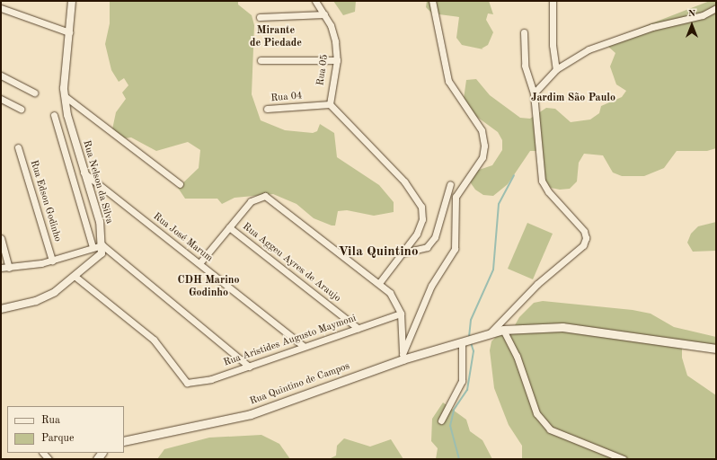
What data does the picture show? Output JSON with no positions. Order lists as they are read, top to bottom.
{
  "streets": {
    "main road": ["Rua Quintino de Campos"],
    "street": [
      "Rua 05",
      "Rua 04",
      "Rua Nelson da Silva",
      "Rua Edson Godinho",
      "Rua José Marum",
      "Rua Aggeu Ayres de Araujo",
      "Rua Aristides Augusto Maymoni"
    ]
  },
  "crossings": [
    ["Rua 05", "Rua 04"],
    ["Rua Nelson da Silva", "Rua José Marum"],
    ["Rua José Marum", "Rua Aristides Augusto Maymoni"],
    ["Rua Aggeu Ayres de Araujo", "Rua Aristides Augusto Maymoni"]
  ],
  "districts": [
    "Mirante de Piedade",
    "Jardim São Paulo",
    "Vila Quintino",
    "CDH Marino Godinho"
  ],
  "legend": ["Rua", "Parque"],
  "north": "top"
}
